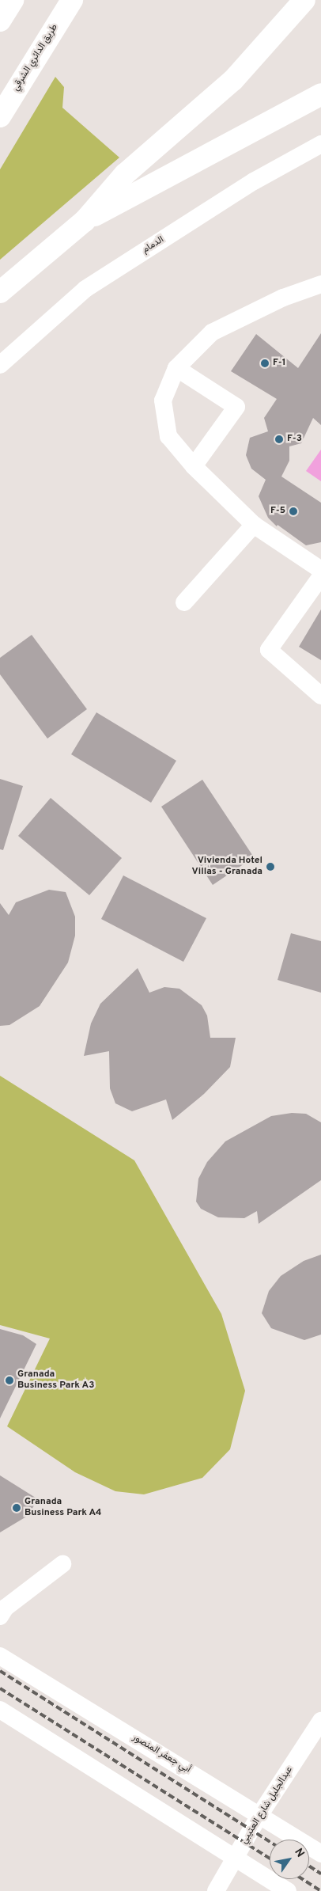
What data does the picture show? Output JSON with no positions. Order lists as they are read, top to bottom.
{
  "streets": {
    "highway": ["طريق الدائري الشرقي"],
    "street": ["الدمام", "أبي جعفر المنصور", "عبدالجليل شارع العتيبي"]
  },
  "crossings": [
    ["أبي جعفر المنصور", "عبدالجليل شارع العتيبي"]
  ],
  "places": [
    "F-1",
    "F-3",
    "F-5",
    "Vivienda Hotel Villas - Granada",
    "Granada Business Park A3",
    "Granada Business Park A4"
  ],
  "north": "top right"
}
